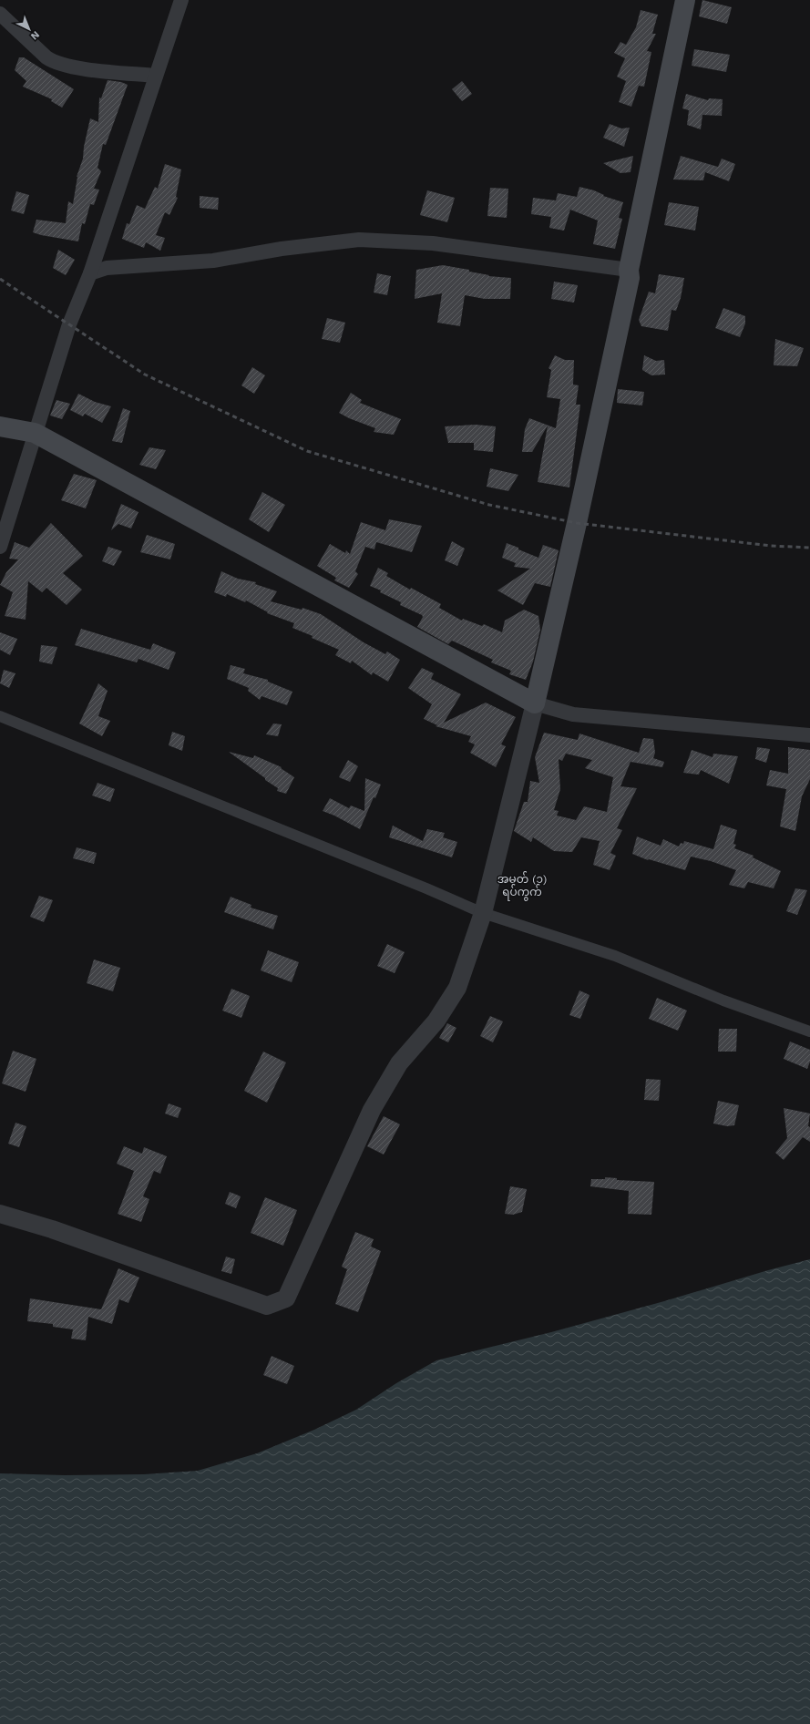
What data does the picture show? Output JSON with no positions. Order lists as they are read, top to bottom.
{
  "districts": ["အမှတ် (၁) ရပ်ကွက်"],
  "north": "bottom right"
}
